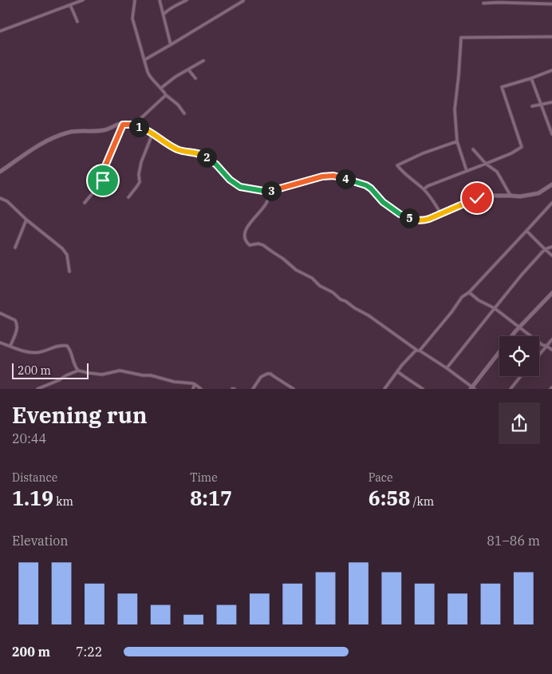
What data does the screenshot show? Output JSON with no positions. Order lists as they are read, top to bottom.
{
  "scale_bar": "200 m",
  "page": {
    "pins": [
      "1",
      "2",
      "4",
      "3",
      "5"
    ],
    "scale": "200 m",
    "heading": ["Evening run", "20:44"],
    "stats": [
      ["Distance", "1.19 km"],
      ["Time", "8:17"],
      ["Pace", "6:58 /km"]
    ],
    "chart": ["Elevation", "81–86 m"],
    "list": [
      {
        "name": "200 m",
        "note": "7:22"
      }
    ]
  }
}
